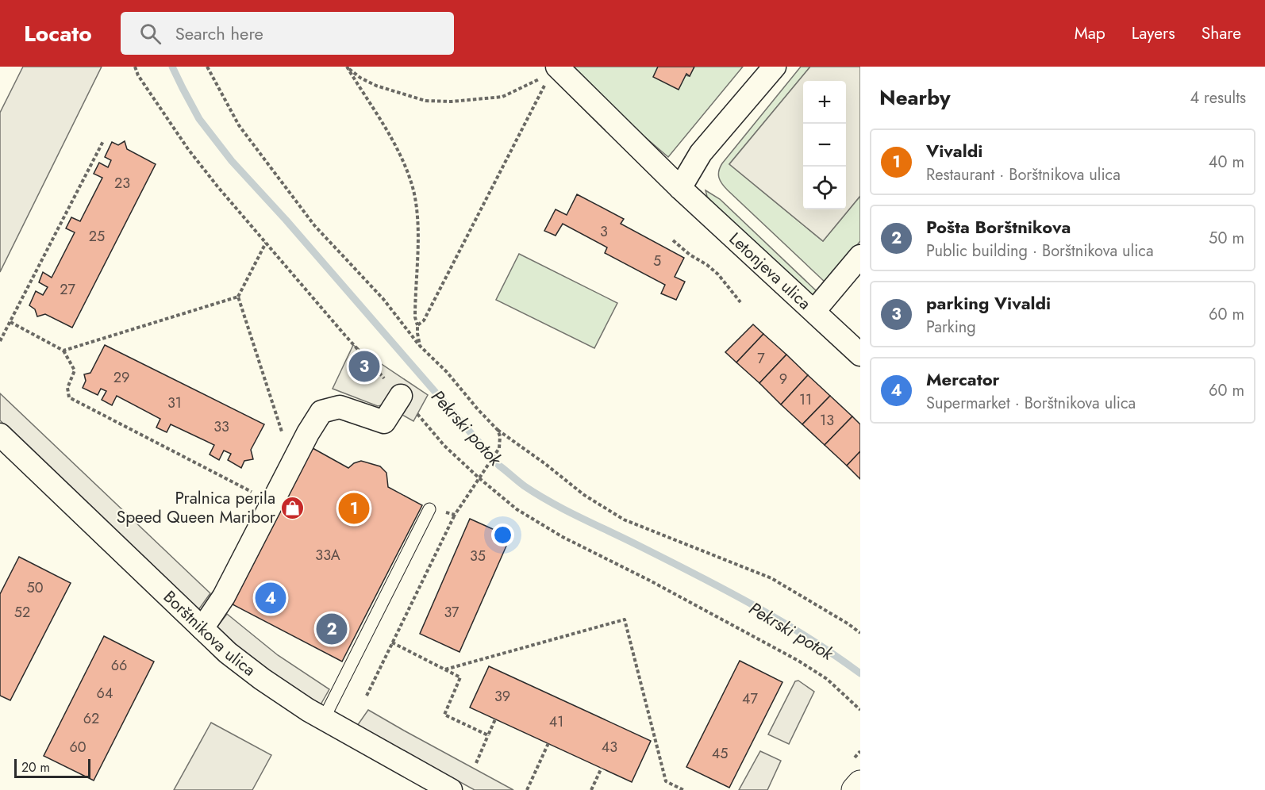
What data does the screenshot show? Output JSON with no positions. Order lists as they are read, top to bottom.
{
  "streets": {
    "street": ["Letonjeva ulica", "Borštnikova ulica"]
  },
  "water": ["Pekrski potok"],
  "places": {
    "shop": ["Pralnica perila Speed Queen Maribor"]
  },
  "house_numbers": [
    "23",
    "3",
    "25",
    "5",
    "27",
    "7",
    "29",
    "9",
    "11",
    "31",
    "13",
    "33",
    "33A",
    "35",
    "50",
    "52",
    "37",
    "66",
    "64",
    "39",
    "47",
    "62",
    "41",
    "60",
    "43",
    "45"
  ],
  "scale_bar": "20 m",
  "page": {
    "header": "Locato",
    "search": "Search here",
    "nav": ["Map", "Layers", "Share"],
    "heading": ["Nearby", "4 results"],
    "map_buttons": ["+", "−"],
    "list": [
      {
        "mark": "1",
        "name": "Vivaldi",
        "note": "Restaurant · Borštnikova ulica",
        "value": "40 m"
      },
      {
        "mark": "2",
        "name": "Pošta Borštnikova",
        "note": "Public building · Borštnikova ulica",
        "value": "50 m"
      },
      {
        "mark": "3",
        "name": "parking Vivaldi",
        "note": "Parking",
        "value": "60 m"
      },
      {
        "mark": "4",
        "name": "Mercator",
        "note": "Supermarket · Borštnikova ulica",
        "value": "60 m"
      }
    ],
    "pins": [
      "3",
      "1",
      "4",
      "2"
    ],
    "scale": "20 m"
  }
}
